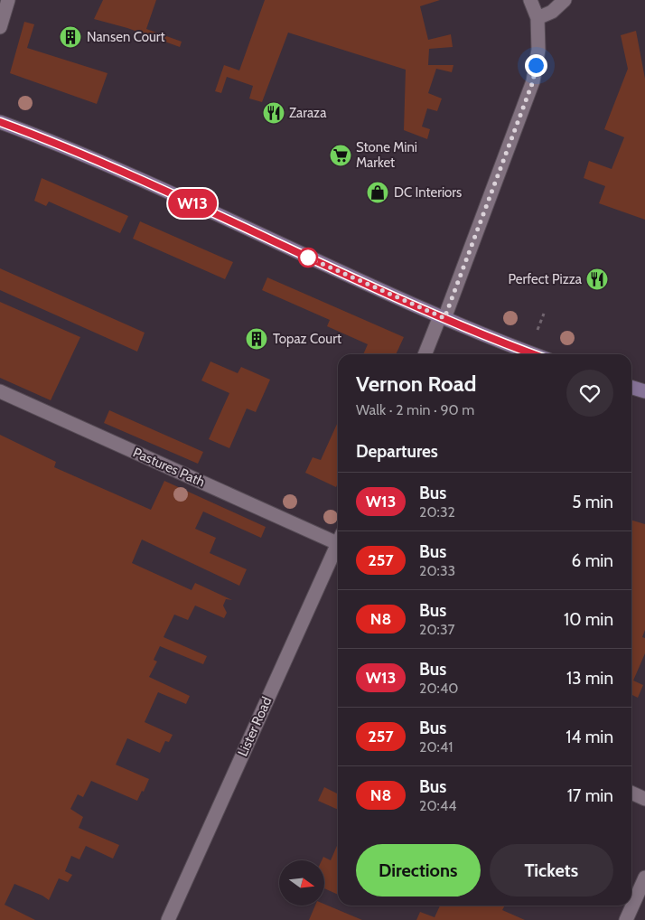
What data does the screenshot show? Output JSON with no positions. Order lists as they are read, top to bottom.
{
  "streets": {
    "street": ["Pastures Path", "Lister Road"]
  },
  "places": {
    "building": ["Nansen Court", "Topaz Court"],
    "restaurant": ["Zaraza", "Perfect Pizza"],
    "supermarket": ["Stone Mini Market"],
    "shop": ["DC Interiors"]
  },
  "lines": ["bus line W13"],
  "north": "right",
  "page": {
    "on_map": "W13",
    "heading": [
      ["Vernon Road", "Walk · 2 min · 90 m"],
      "Departures"
    ],
    "list": [
      {
        "mark": "W13",
        "name": "Bus",
        "note": "20:32",
        "value": "5 min"
      },
      {
        "mark": "257",
        "name": "Bus",
        "note": "20:33",
        "value": "6 min"
      },
      {
        "mark": "N8",
        "name": "Bus",
        "note": "20:37",
        "value": "10 min"
      },
      {
        "mark": "W13",
        "name": "Bus",
        "note": "20:40",
        "value": "13 min"
      },
      {
        "mark": "257",
        "name": "Bus",
        "note": "20:41",
        "value": "14 min"
      },
      {
        "mark": "N8",
        "name": "Bus",
        "note": "20:44",
        "value": "17 min"
      }
    ],
    "buttons": ["Directions", "Tickets"]
  }
}
